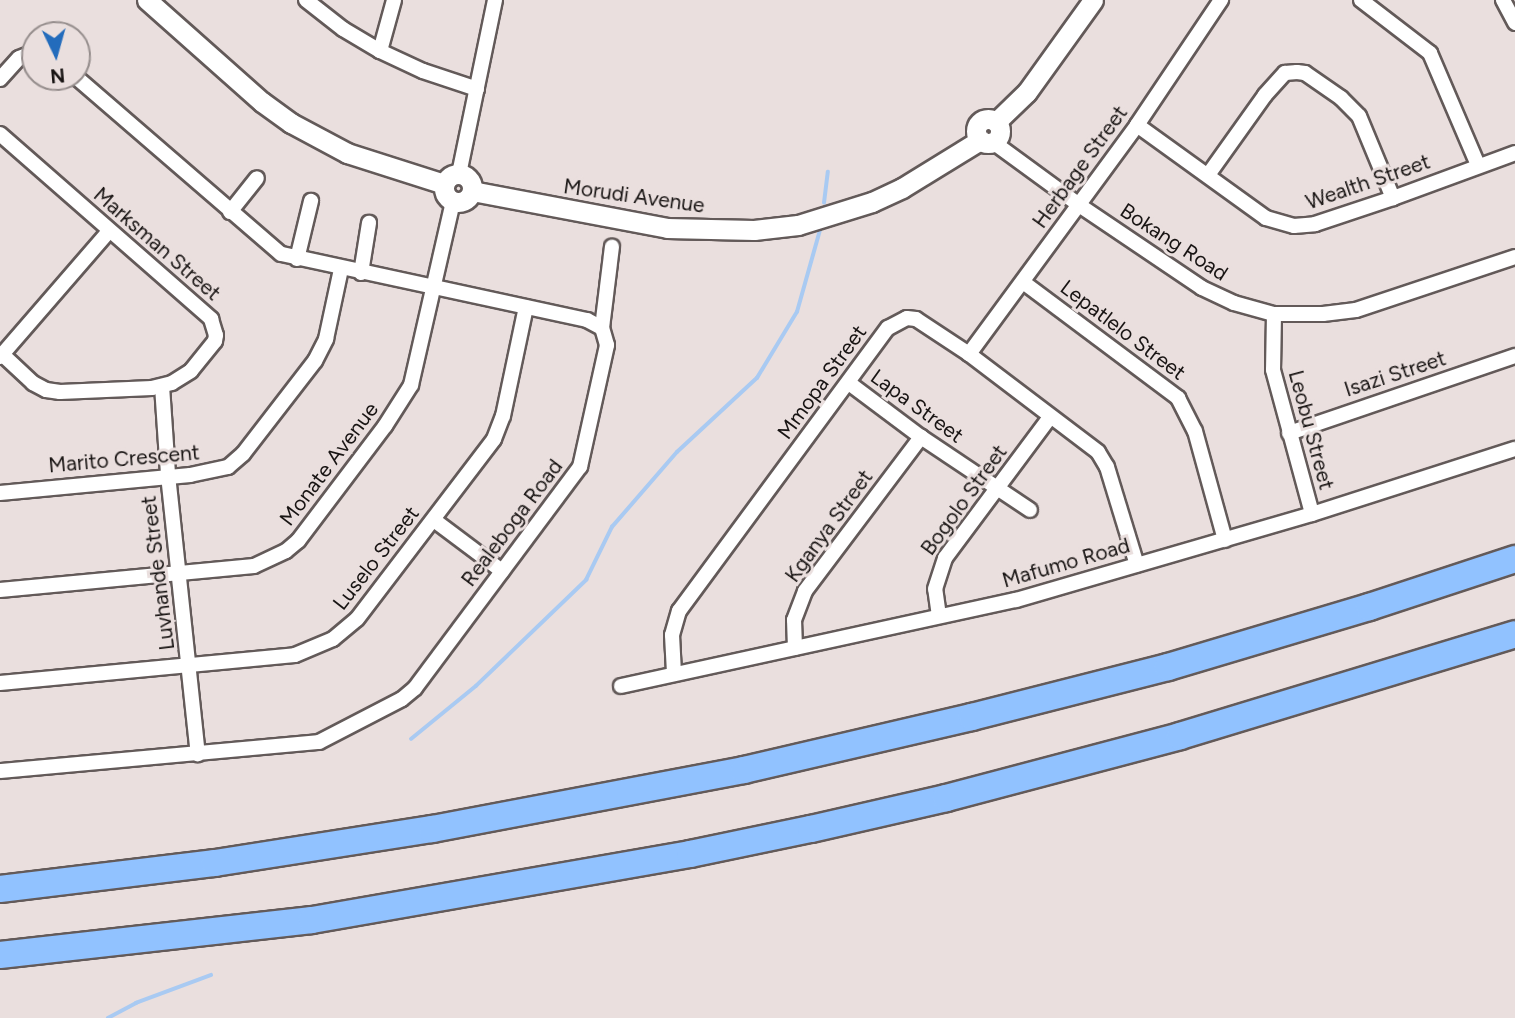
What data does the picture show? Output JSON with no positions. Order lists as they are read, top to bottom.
{
  "streets": {
    "street": [
      "Herbage Street",
      "Wealth Street",
      "Morudi Avenue",
      "Bokang Road",
      "Marksman Street",
      "Lepatlelo Street",
      "Isazi Street",
      "Mmopa Street",
      "Lapa Street",
      "Leobu Street",
      "Marito Crescent",
      "Monate Avenue",
      "Bogolo Street",
      "Realeboga Road",
      "Kganya Street",
      "Luselo Street",
      "Mafumo Road",
      "Luvhande Street"
    ]
  },
  "crossings": [
    ["Herbage Street", "Wealth Street"],
    ["Herbage Street", "Bokang Road"],
    ["Herbage Street", "Lepatlelo Street"],
    ["Herbage Street", "Mmopa Street"],
    ["Morudi Avenue", "Bokang Road"],
    ["Morudi Avenue", "Monate Avenue"],
    ["Bokang Road", "Leobu Street"],
    ["Marksman Street", "Luvhande Street"],
    ["Lepatlelo Street", "Mafumo Road"],
    ["Isazi Street", "Leobu Street"],
    ["Mmopa Street", "Lapa Street"],
    ["Mmopa Street", "Bogolo Street"],
    ["Mmopa Street", "Mafumo Road"],
    ["Lapa Street", "Bogolo Street"],
    ["Lapa Street", "Kganya Street"],
    ["Leobu Street", "Mafumo Road"],
    ["Marito Crescent", "Luvhande Street"],
    ["Monate Avenue", "Luvhande Street"],
    ["Bogolo Street", "Mafumo Road"],
    ["Realeboga Road", "Luvhande Street"],
    ["Kganya Street", "Mafumo Road"],
    ["Luselo Street", "Luvhande Street"]
  ],
  "north": "bottom"
}
